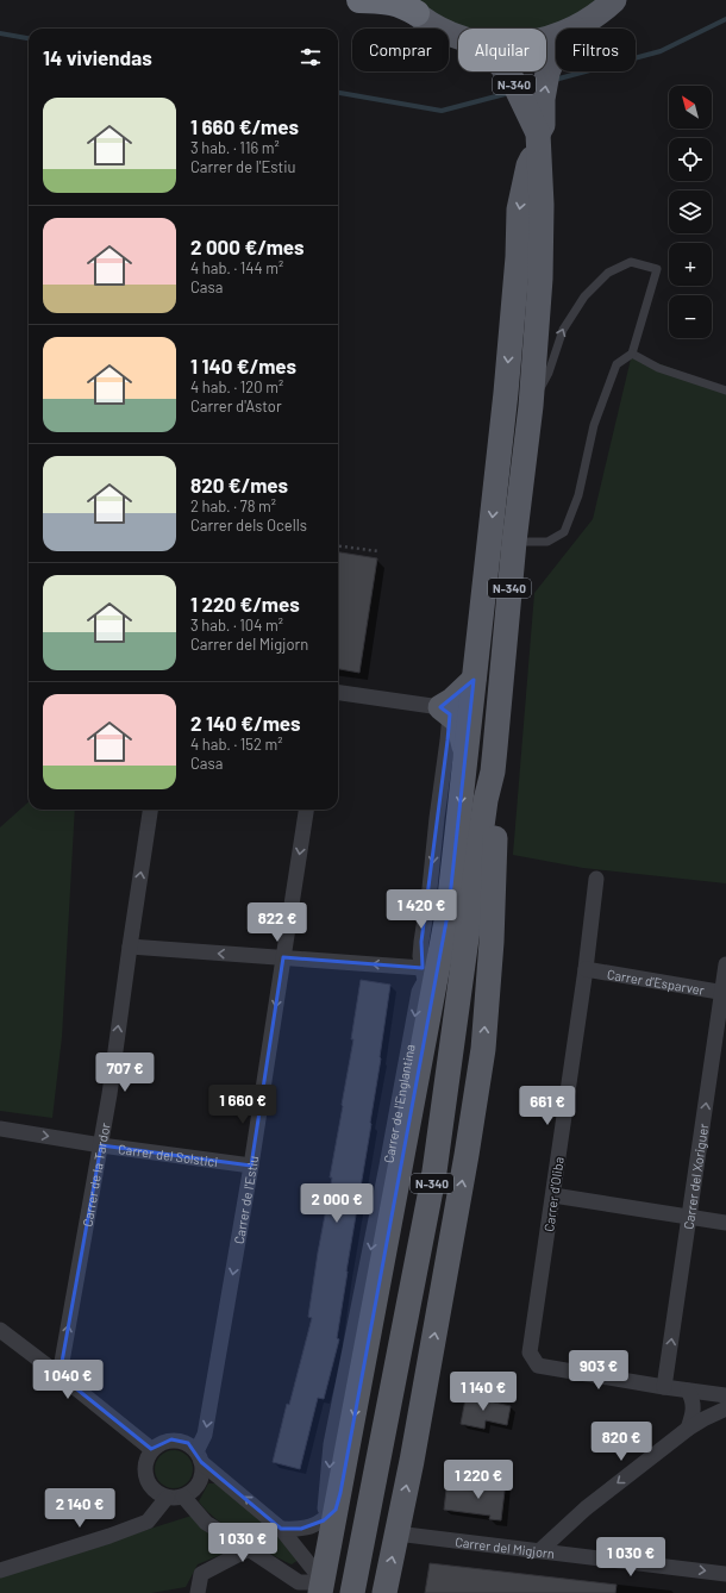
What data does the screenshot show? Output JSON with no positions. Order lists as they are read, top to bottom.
{
  "streets": {
    "main road": ["N-340"],
    "street": [
      "Carrer d'Esparver",
      "Carrer de l'Englantina",
      "Carrer del Solstici",
      "Carrer de la Tardor",
      "Carrer del Xoriguer",
      "Carrer d'Oliba",
      "Carrer de l'Estiu",
      "Carrer del Migjorn"
    ]
  },
  "crossings": [
    ["Carrer d'Esparver", "Carrer del Xoriguer"],
    ["Carrer d'Esparver", "Carrer d'Oliba"],
    ["Carrer del Solstici", "Carrer de la Tardor"],
    ["Carrer del Solstici", "Carrer de l'Estiu"],
    ["Carrer del Xoriguer", "Carrer d'Oliba"]
  ],
  "one_way": [
    "Carrer de l'Englantina",
    "Carrer del Solstici",
    "Carrer de la Tardor",
    "Carrer del Xoriguer",
    "Carrer de l'Estiu",
    "Carrer del Migjorn"
  ],
  "north": "top left",
  "page": {
    "chip": ["Comprar", "Alquilar", "Filtros"],
    "heading": "14 viviendas",
    "map_buttons": ["+", "−"],
    "list": [
      {
        "name": "1 660 €/mes",
        "note": "3 hab. · 116 m² · Carrer de l'Estiu"
      },
      {
        "name": "2 000 €/mes",
        "note": "4 hab. · 144 m² · Casa"
      },
      {
        "name": "1 140 €/mes",
        "note": "4 hab. · 120 m² · Carrer d'Astor"
      },
      {
        "name": "820 €/mes",
        "note": "2 hab. · 78 m² · Carrer dels Ocells"
      },
      {
        "name": "1 220 €/mes",
        "note": "3 hab. · 104 m² · Carrer del Migjorn"
      },
      {
        "name": "2 140 €/mes",
        "note": "4 hab. · 152 m² · Casa"
      }
    ],
    "price": [
      "1 420 €",
      "822 €",
      "707 €",
      "1 660 €",
      "661 €",
      "2 000 €",
      "903 €",
      "1 040 €",
      "1 140 €",
      "820 €",
      "1 220 €",
      "2 140 €",
      "1 030 €",
      "1 030 €"
    ]
  }
}
